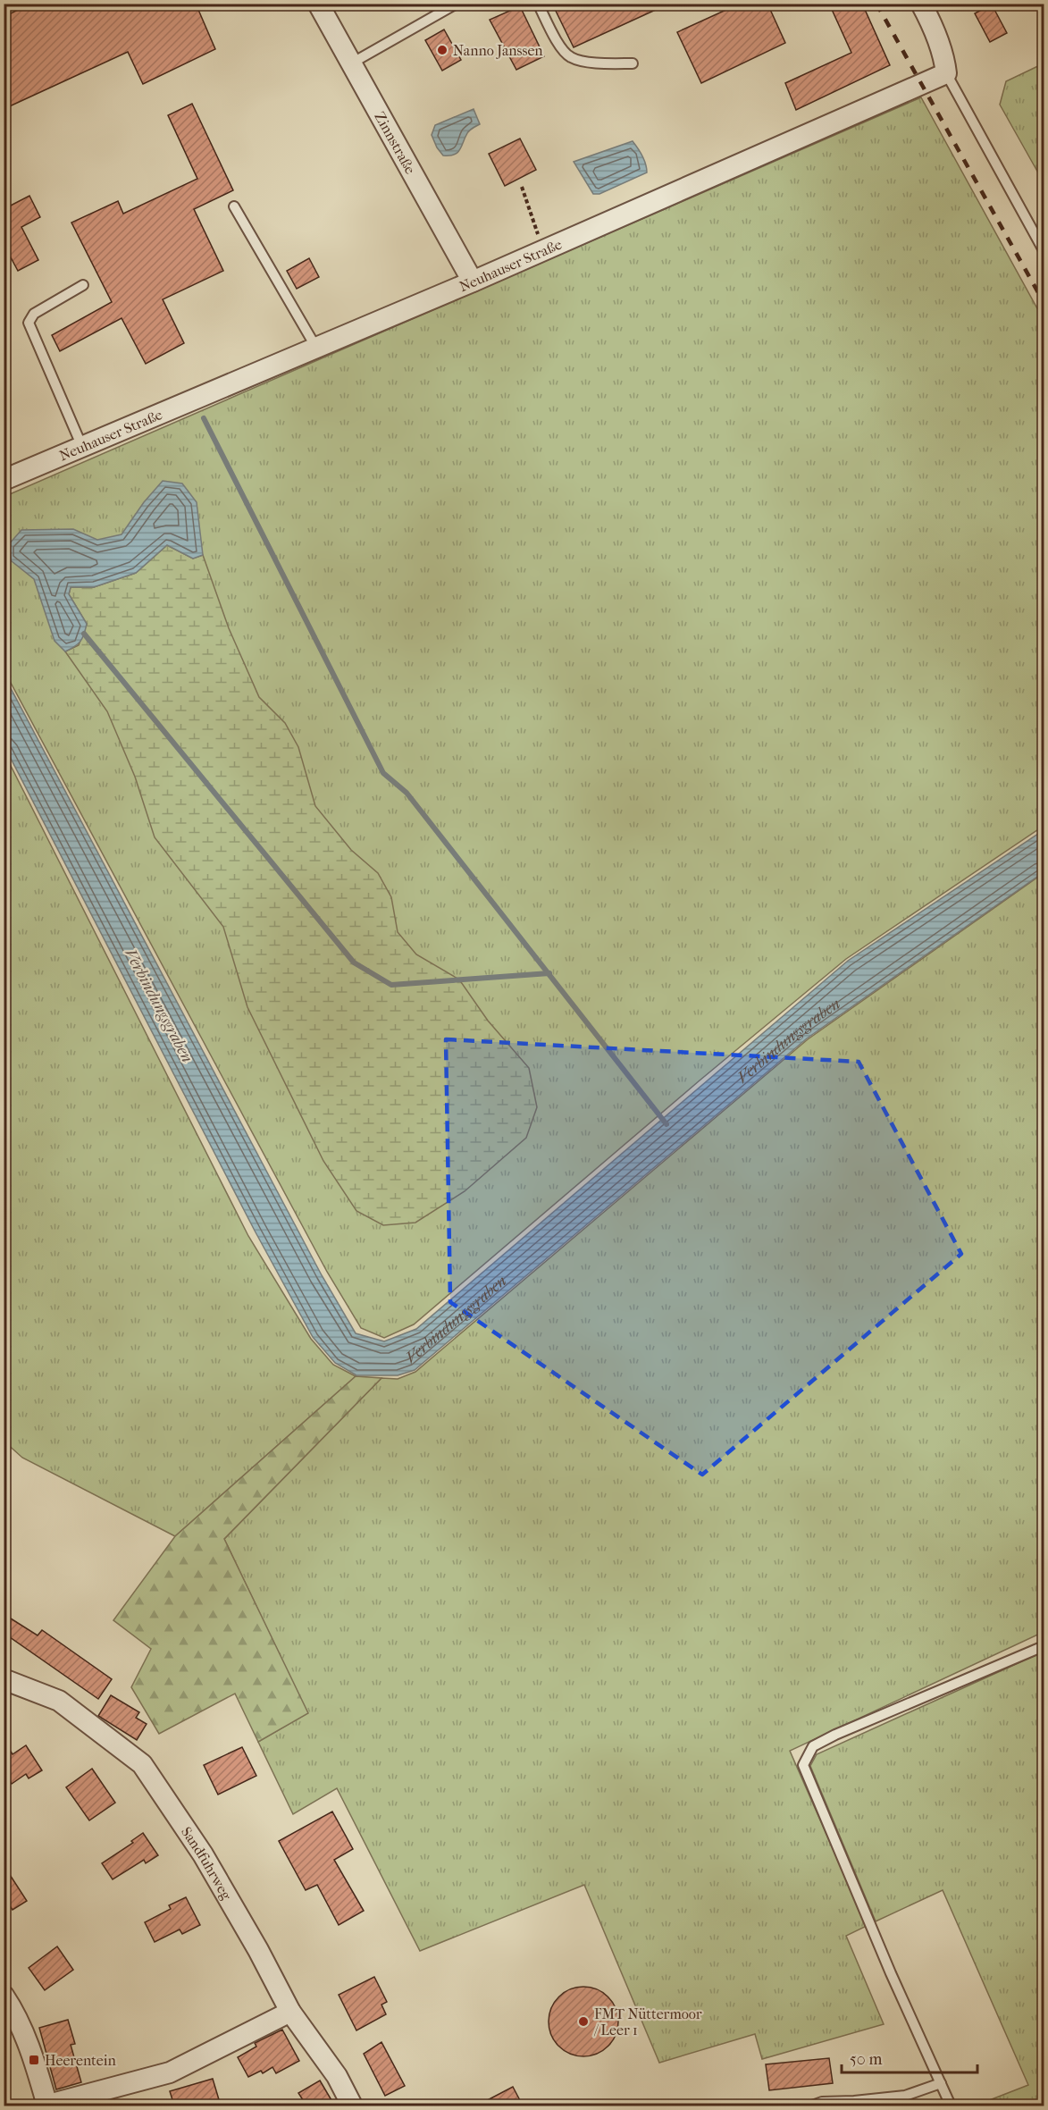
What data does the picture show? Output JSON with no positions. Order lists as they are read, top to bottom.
{
  "streets": {
    "street": ["Zinnstraße", "Neuhauser Straße", "Sandfuhrweg"]
  },
  "crossings": [
    ["Zinnstraße", "Neuhauser Straße"]
  ],
  "water": ["Verbindungsgraben"],
  "places": {
    "other": ["Nanno Janssen", "FMT Nüttermoor / Leer 1"],
    "transit": ["Heerentein"]
  },
  "scale_bar": "50 m"
}
